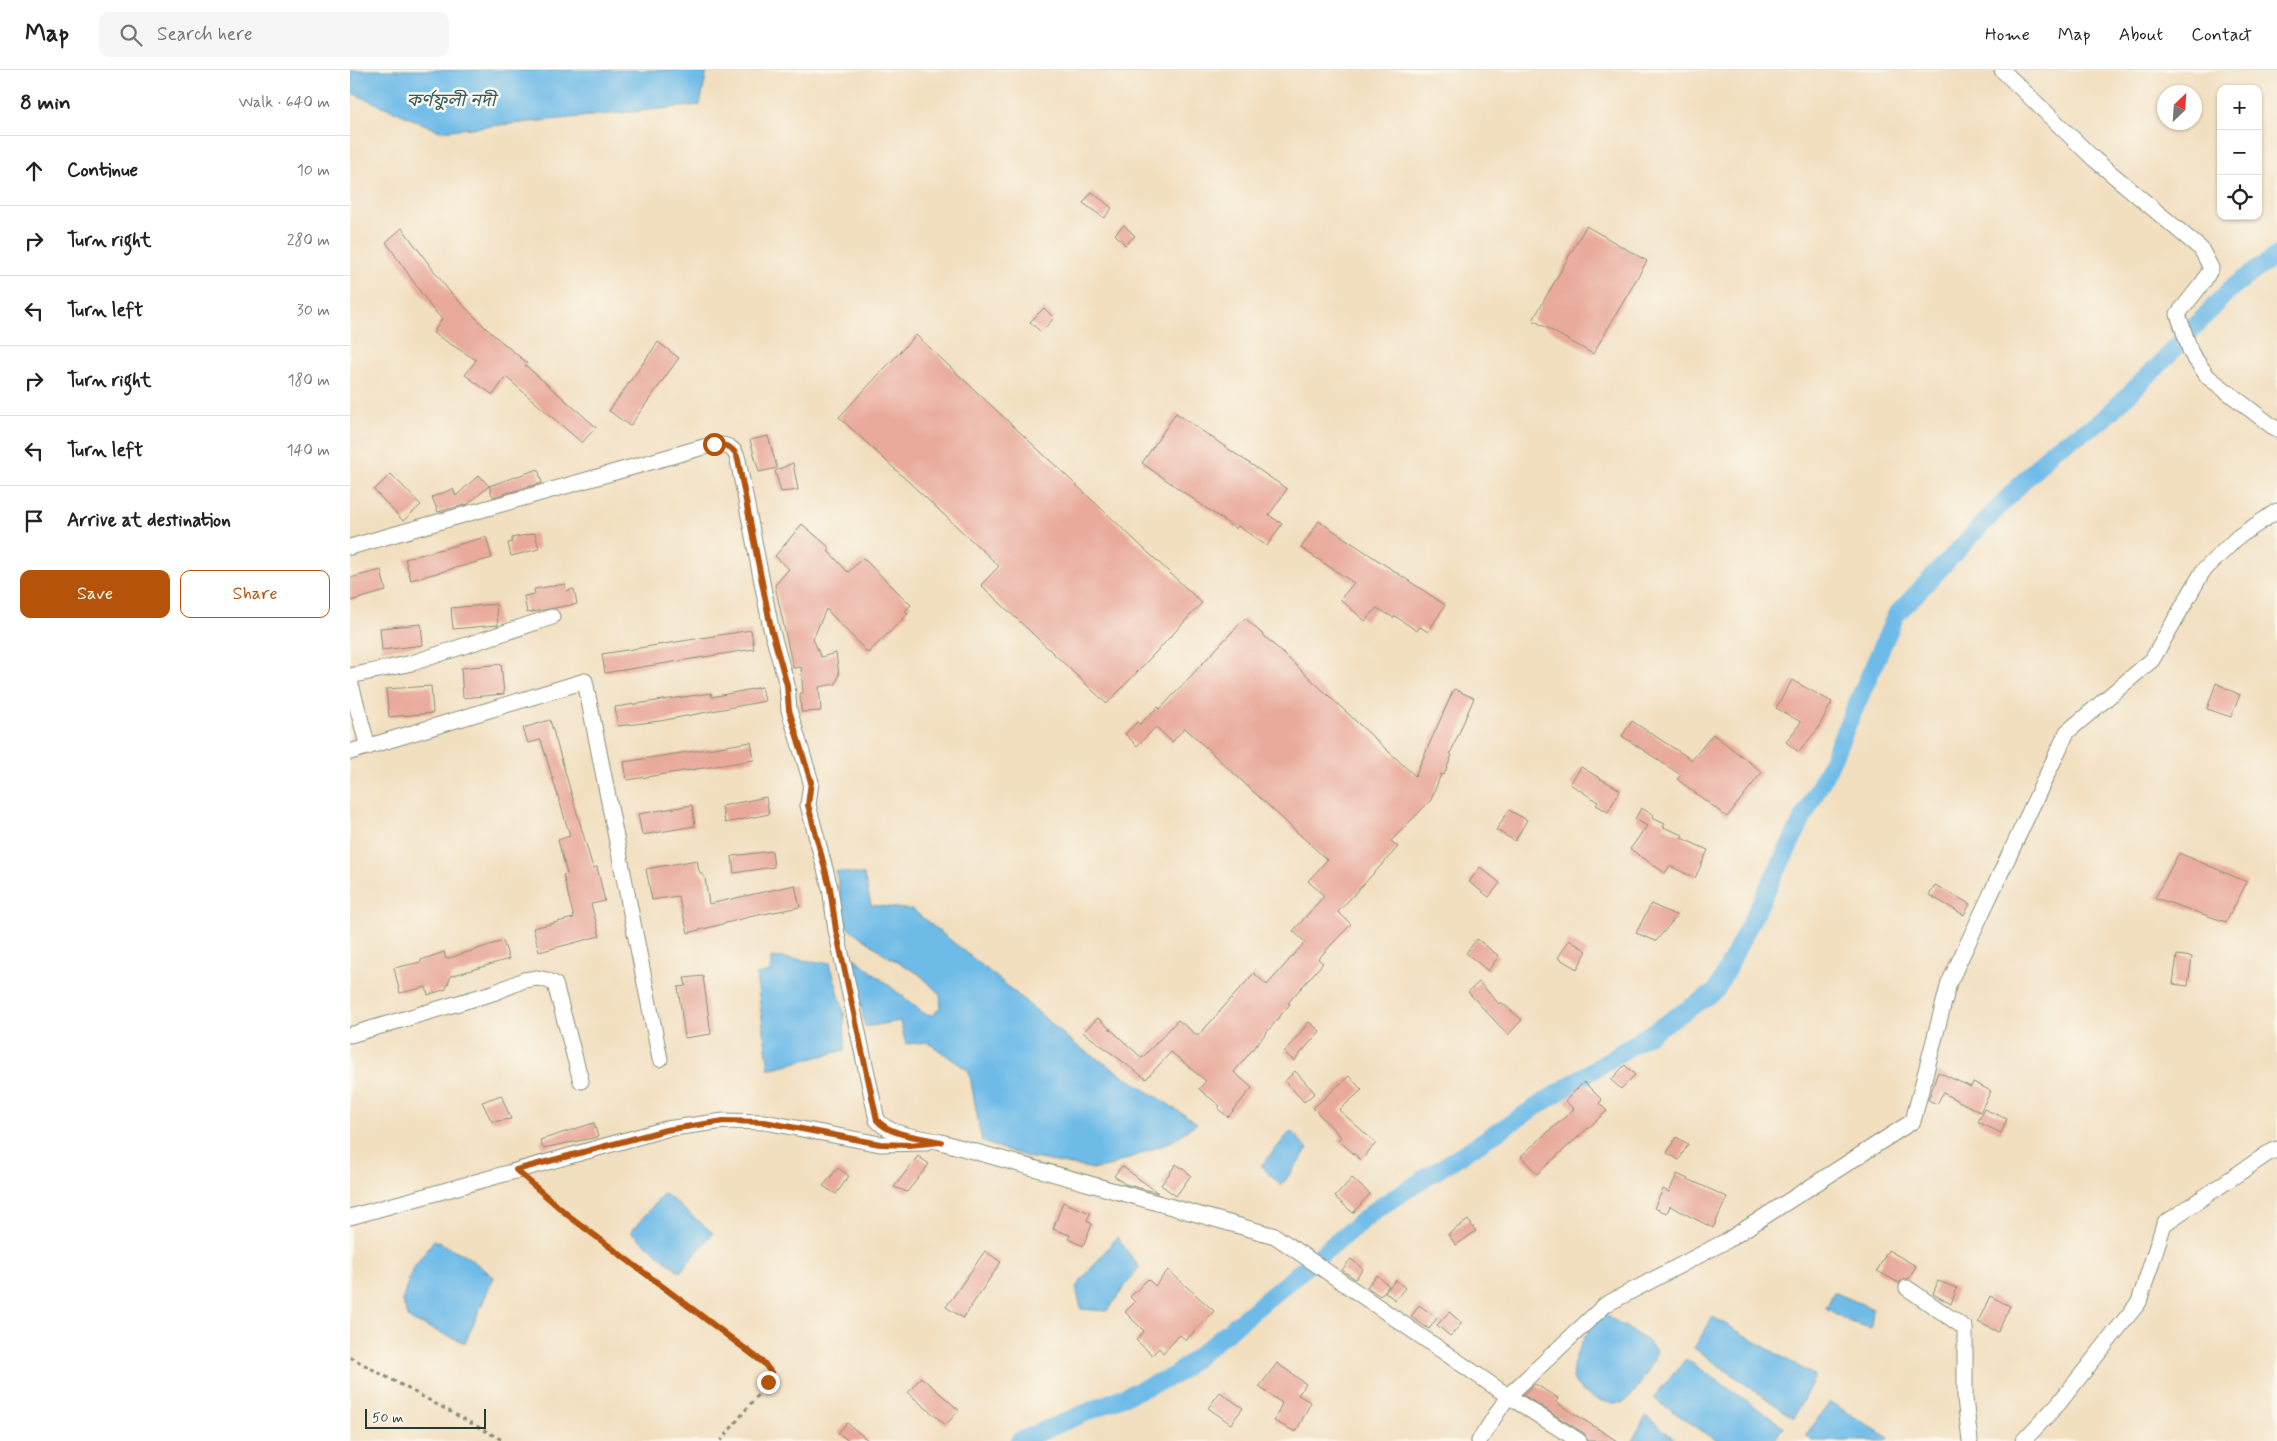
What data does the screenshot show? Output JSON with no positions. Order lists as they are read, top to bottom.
{
  "water": ["কর্ণফুলী নদী"],
  "scale_bar": "50 m",
  "north": "top right",
  "page": {
    "header": "Map",
    "search": "Search here",
    "nav": [
      "Home",
      "Map",
      "About",
      "Contact"
    ],
    "heading": ["8 min", "Walk · 640 m"],
    "map_buttons": ["+", "−"],
    "list": [
      ["Continue", "10 m"],
      ["Turn right", "280 m"],
      ["Turn left", "30 m"],
      ["Turn right", "180 m"],
      ["Turn left", "140 m"],
      "Arrive at destination"
    ],
    "buttons": ["Save", "Share"],
    "scale": "50 m"
  }
}
